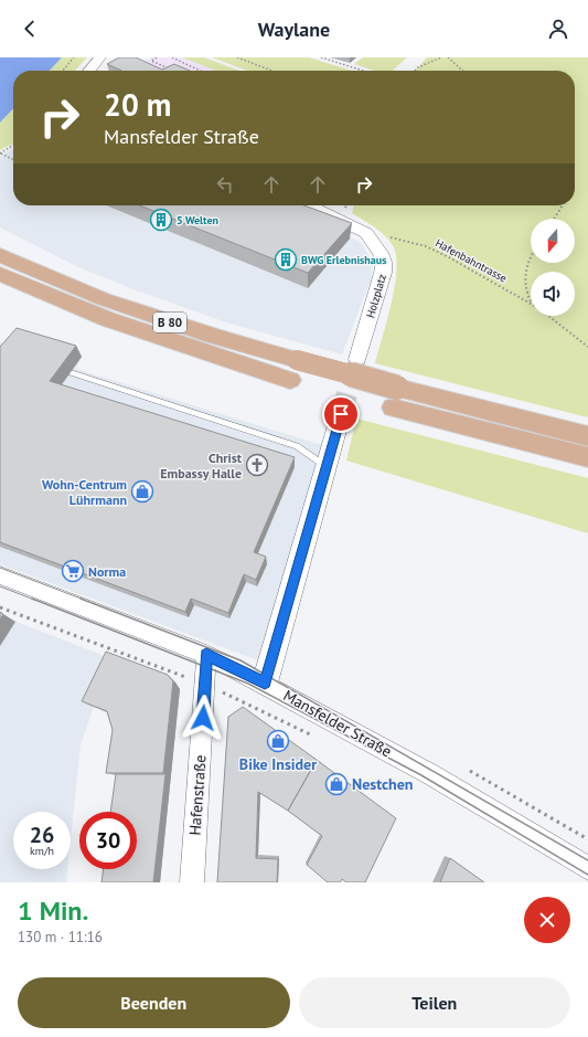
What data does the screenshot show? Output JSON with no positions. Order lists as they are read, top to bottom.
{
  "streets": {
    "main road": ["B 80"],
    "street": ["Holzplatz", "Mansfelder Straße", "Hafenstraße"],
    "path": ["Hafenbahntrasse"]
  },
  "crossings": [
    ["Hafenbahntrasse", "Holzplatz"],
    ["Mansfelder Straße", "Hafenstraße"]
  ],
  "places": {
    "building": ["5 Welten", "BWG Erlebnishaus"],
    "church": ["Christ Embassy Halle"],
    "shop": ["Wohn-Centrum Lührmann", "Bike Insider", "Nestchen"],
    "supermarket": ["Norma"]
  },
  "north": "bottom",
  "page": {
    "header": "Waylane",
    "turn": ["20 m", "Mansfelder Straße"],
    "speed": "26 km/h",
    "limit": "30",
    "heading": ["1 Min.", "130 m · 11:16"],
    "buttons": ["Beenden", "Teilen"]
  }
}
